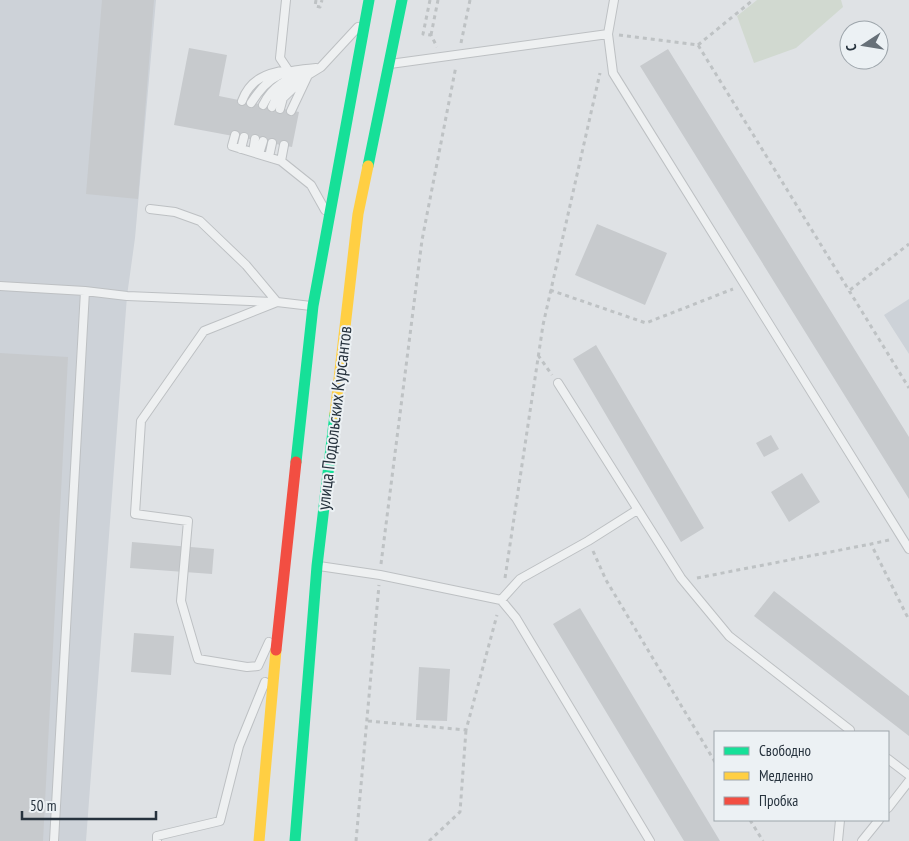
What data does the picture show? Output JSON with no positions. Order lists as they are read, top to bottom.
{
  "streets": {
    "main road": ["улица Подольских Курсантов"]
  },
  "legend": ["Свободно", "Медленно", "Пробка"],
  "scale_bar": "50 m",
  "north": "left"
}
